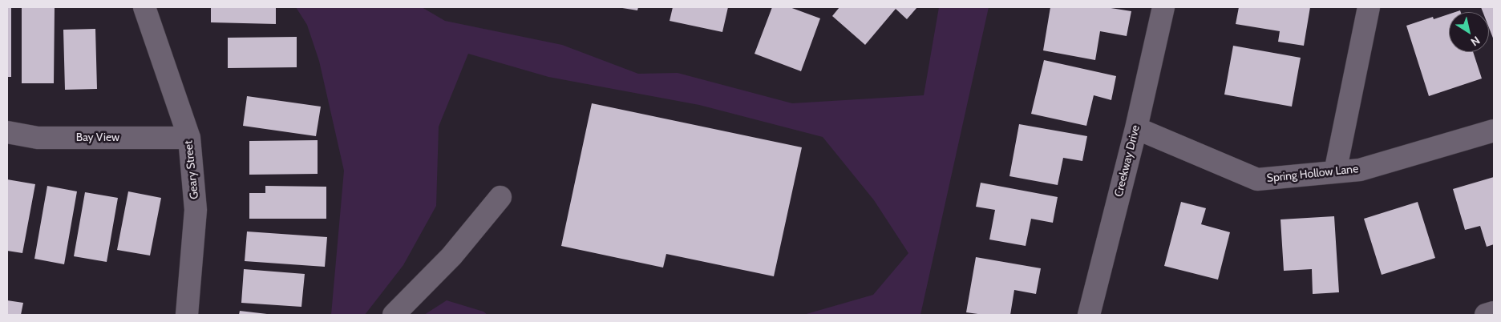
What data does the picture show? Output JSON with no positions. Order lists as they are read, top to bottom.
{
  "streets": {
    "street": [
      "Bay View",
      "Creekway Drive",
      "Geary Street",
      "Spring Hollow Lane"
    ]
  },
  "crossings": [
    ["Bay View", "Geary Street"],
    ["Creekway Drive", "Spring Hollow Lane"]
  ],
  "north": "bottom right"
}
